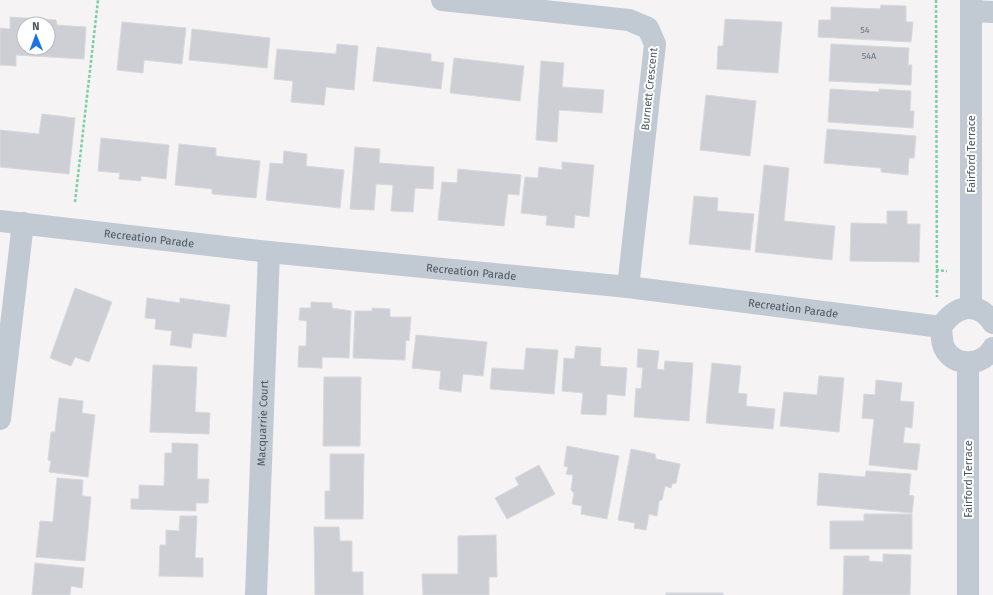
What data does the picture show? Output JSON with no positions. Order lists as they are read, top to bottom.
{
  "streets": {
    "street": [
      "Burnett Crescent",
      "Fairford Terrace",
      "Recreation Parade",
      "Macquarrie Court"
    ]
  },
  "crossings": [
    ["Burnett Crescent", "Recreation Parade"],
    ["Recreation Parade", "Macquarrie Court"]
  ],
  "house_numbers": ["54", "54A"],
  "north": "top"
}
